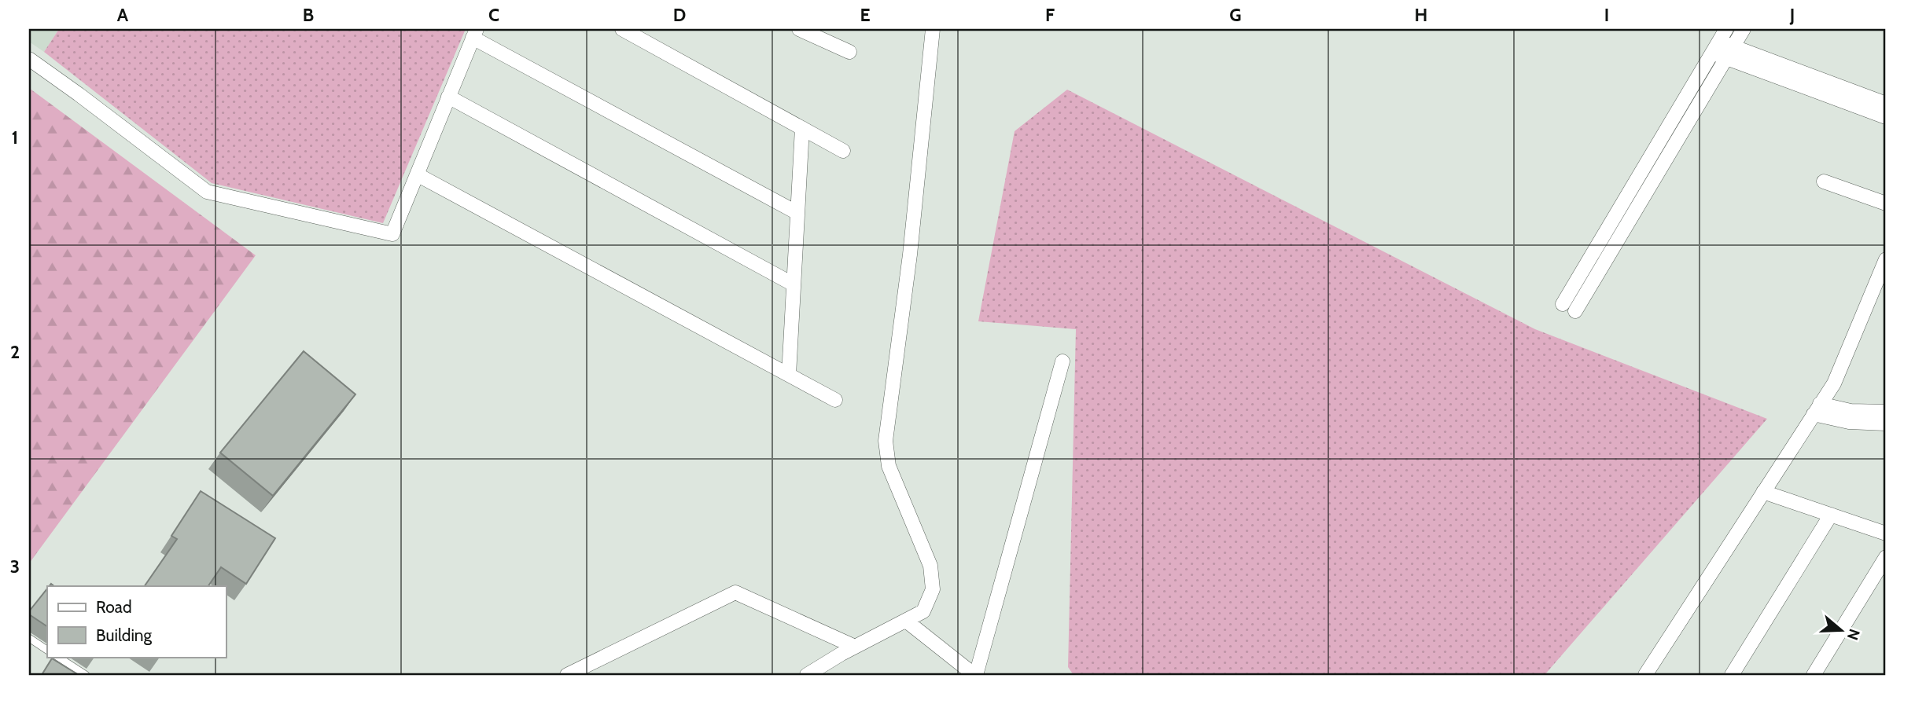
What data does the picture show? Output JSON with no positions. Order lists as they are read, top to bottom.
{
  "legend": ["Road", "Building"],
  "north": "right",
  "grid": {
    "columns": [
      "A",
      "B",
      "C",
      "D",
      "E",
      "F",
      "G",
      "H",
      "I",
      "J"
    ],
    "rows": ["1", "2", "3"]
  }
}
